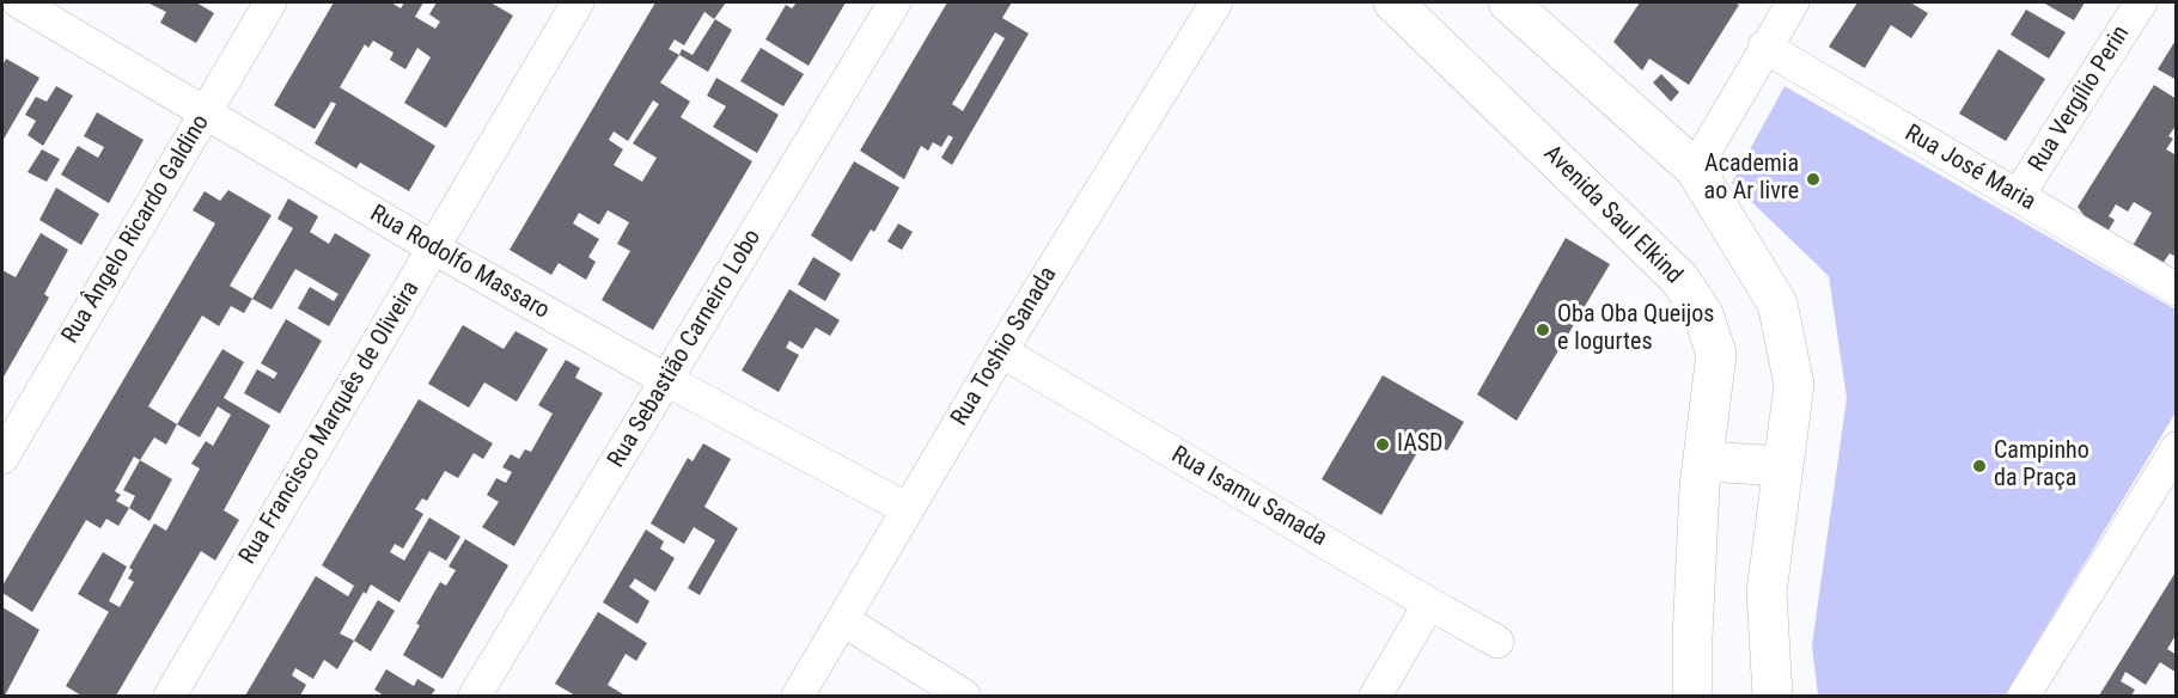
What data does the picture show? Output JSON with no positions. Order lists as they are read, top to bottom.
{
  "streets": {
    "main road": ["Avenida Saul Elkind"],
    "street": [
      "Rua Vergílio Perin",
      "Rua José Maria",
      "Rua Ângelo Ricardo Galdino",
      "Rua Rodolfo Massaro",
      "Rua Toshio Sanada",
      "Rua Sebastião Carneiro Lobo",
      "Rua Francisco Marquês de Oliveira",
      "Rua Isamu Sanada"
    ]
  },
  "crossings": [
    ["Rua Vergílio Perin", "Rua José Maria"],
    ["Rua Ângelo Ricardo Galdino", "Rua Rodolfo Massaro"],
    ["Rua Rodolfo Massaro", "Rua Toshio Sanada"],
    ["Rua Rodolfo Massaro", "Rua Sebastião Carneiro Lobo"],
    ["Rua Rodolfo Massaro", "Rua Francisco Marquês de Oliveira"],
    ["Rua Toshio Sanada", "Rua Isamu Sanada"]
  ],
  "places": [
    "Academia ao Ar livre",
    "Oba Oba Queijos e Iogurtes",
    "IASD",
    "Campinho da Praça"
  ]
}
